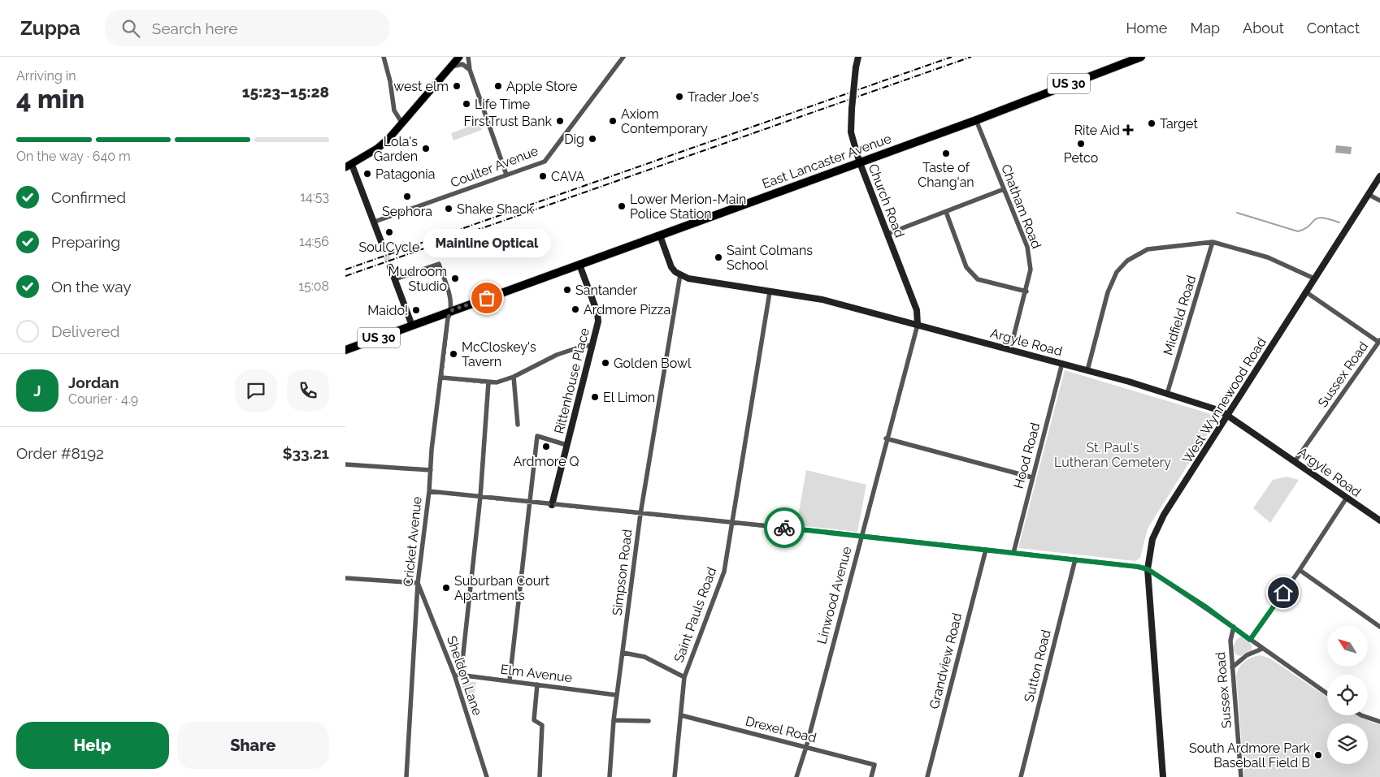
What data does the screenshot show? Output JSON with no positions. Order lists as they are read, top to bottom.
{
  "streets": {
    "highway": ["US 30", "East Lancaster Avenue"],
    "street": [
      "Coulter Avenue",
      "Church Road",
      "Chatham Road",
      "Midfield Road",
      "Argyle Road",
      "Sussex Road",
      "Rittenhouse Place",
      "West Wynnewood Road",
      "Hood Road",
      "Cricket Avenue",
      "Simpson Road",
      "Linwood Avenue",
      "Saint Pauls Road",
      "Grandview Road",
      "Sutton Road",
      "Elm Avenue",
      "Sheldon Lane",
      "Drexel Road"
    ]
  },
  "crossings": [
    ["US 30", "East Lancaster Avenue"],
    ["US 30", "Cricket Avenue"],
    ["East Lancaster Avenue", "Church Road"],
    ["East Lancaster Avenue", "Chatham Road"],
    ["East Lancaster Avenue", "Rittenhouse Place"],
    ["East Lancaster Avenue", "Cricket Avenue"],
    ["Church Road", "Argyle Road"],
    ["Church Road", "Linwood Avenue"],
    ["Chatham Road", "Argyle Road"],
    ["Midfield Road", "Argyle Road"],
    ["Argyle Road", "Sussex Road"],
    ["Argyle Road", "West Wynnewood Road"],
    ["Argyle Road", "Hood Road"],
    ["Argyle Road", "Simpson Road"],
    ["Argyle Road", "Linwood Avenue"],
    ["Argyle Road", "Saint Pauls Road"],
    ["Cricket Avenue", "Sheldon Lane"],
    ["Simpson Road", "Elm Avenue"],
    ["Linwood Avenue", "Drexel Road"],
    ["Saint Pauls Road", "Drexel Road"],
    ["Elm Avenue", "Sheldon Lane"]
  ],
  "parks": ["St. Paul's Lutheran Cemetery"],
  "places": {
    "other": [
      "west elm",
      "Apple Store",
      "Trader Joe's",
      "Life Time",
      "FirstTrust Bank",
      "Axiom Contemporary",
      "Target",
      "Dig",
      "Petco",
      "Lola's Garden",
      "Taste of Chang'an",
      "Patagonia",
      "CAVA",
      "Sephora",
      "Lower Merion-Main Police Station",
      "Shake Shack",
      "SoulCycle",
      "Saint Colmans School",
      "Mudroom Studio",
      "Santander",
      "Mainline Optical",
      "Ardmore Pizza",
      "Maido!",
      "McCloskey's Tavern",
      "Golden Bowl",
      "El Limon",
      "Ardmore Q",
      "Suburban Court Apartments",
      "South Ardmore Park Baseball Field B"
    ],
    "health": ["Rite Aid"]
  },
  "north": "top left",
  "page": {
    "header": "Zuppa",
    "search": "Search here",
    "nav": [
      "Home",
      "Map",
      "About",
      "Contact"
    ],
    "heading": ["4 min", "Arriving in", "15:23–15:28"],
    "panel": [
      "Jordan",
      "Courier · 4.9",
      "Order #8192",
      "$33.21"
    ],
    "bar": "On the way · 640 m",
    "list": [
      ["Confirmed", "14:53"],
      ["Preparing", "14:56"],
      ["On the way", "15:08"],
      "Delivered"
    ],
    "bubble": "Mainline Optical",
    "round": "J",
    "buttons": ["Help", "Share"]
  }
}
